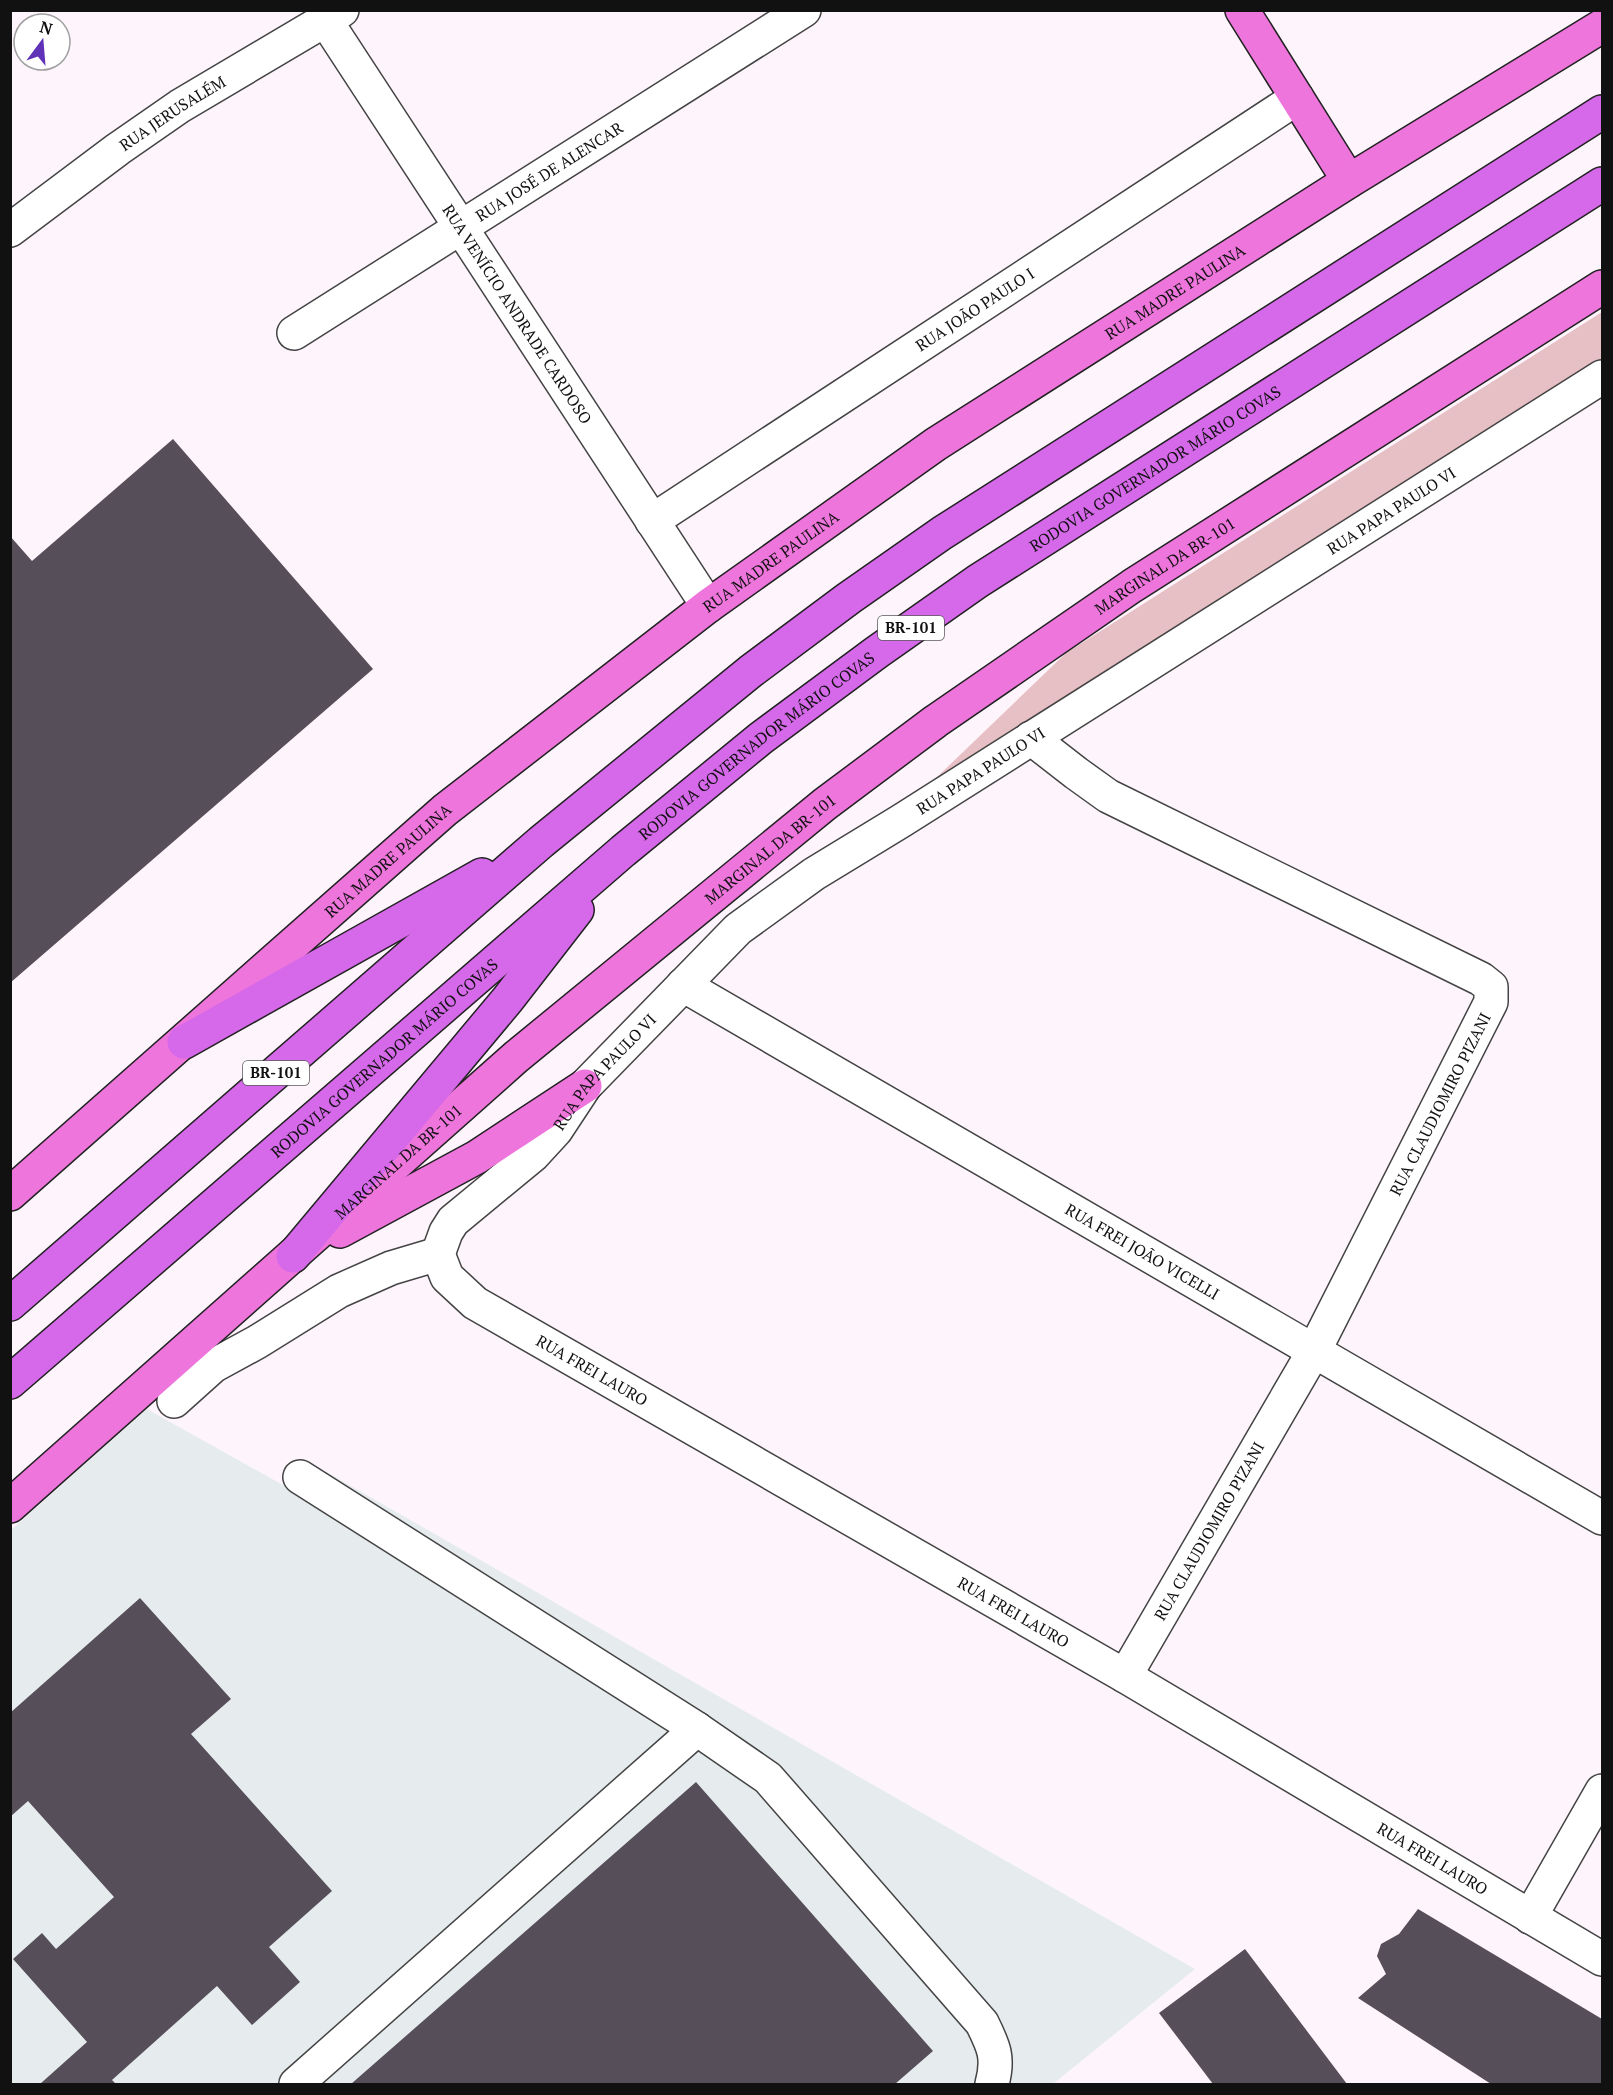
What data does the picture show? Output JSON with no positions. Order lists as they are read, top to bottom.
{
  "streets": {
    "highway": ["RODOVIA GOVERNADOR MÁRIO COVAS", "BR-101"],
    "main road": ["RUA MADRE PAULINA", "MARGINAL DA BR-101"],
    "street": [
      "RUA JERUSALÉM",
      "RUA JOSÉ DE ALENCAR",
      "RUA JOÃO PAULO I",
      "RUA VENÍCIO ANDRADE CARDOSO",
      "RUA PAPA PAULO VI",
      "RUA CLAUDIOMIRO PIZANI",
      "RUA FREI JOÃO VICELLI",
      "RUA FREI LAURO"
    ]
  },
  "crossings": [
    ["RUA JERUSALÉM", "RUA VENÍCIO ANDRADE CARDOSO"],
    ["RUA JOSÉ DE ALENCAR", "RUA VENÍCIO ANDRADE CARDOSO"],
    ["RUA MADRE PAULINA", "RUA VENÍCIO ANDRADE CARDOSO"],
    ["RUA JOÃO PAULO I", "RUA VENÍCIO ANDRADE CARDOSO"],
    ["RUA PAPA PAULO VI", "RUA CLAUDIOMIRO PIZANI"],
    ["RUA PAPA PAULO VI", "RUA FREI JOÃO VICELLI"],
    ["RUA PAPA PAULO VI", "RUA FREI LAURO"],
    ["RUA CLAUDIOMIRO PIZANI", "RUA FREI JOÃO VICELLI"],
    ["RUA CLAUDIOMIRO PIZANI", "RUA FREI LAURO"]
  ],
  "north": "top"
}
